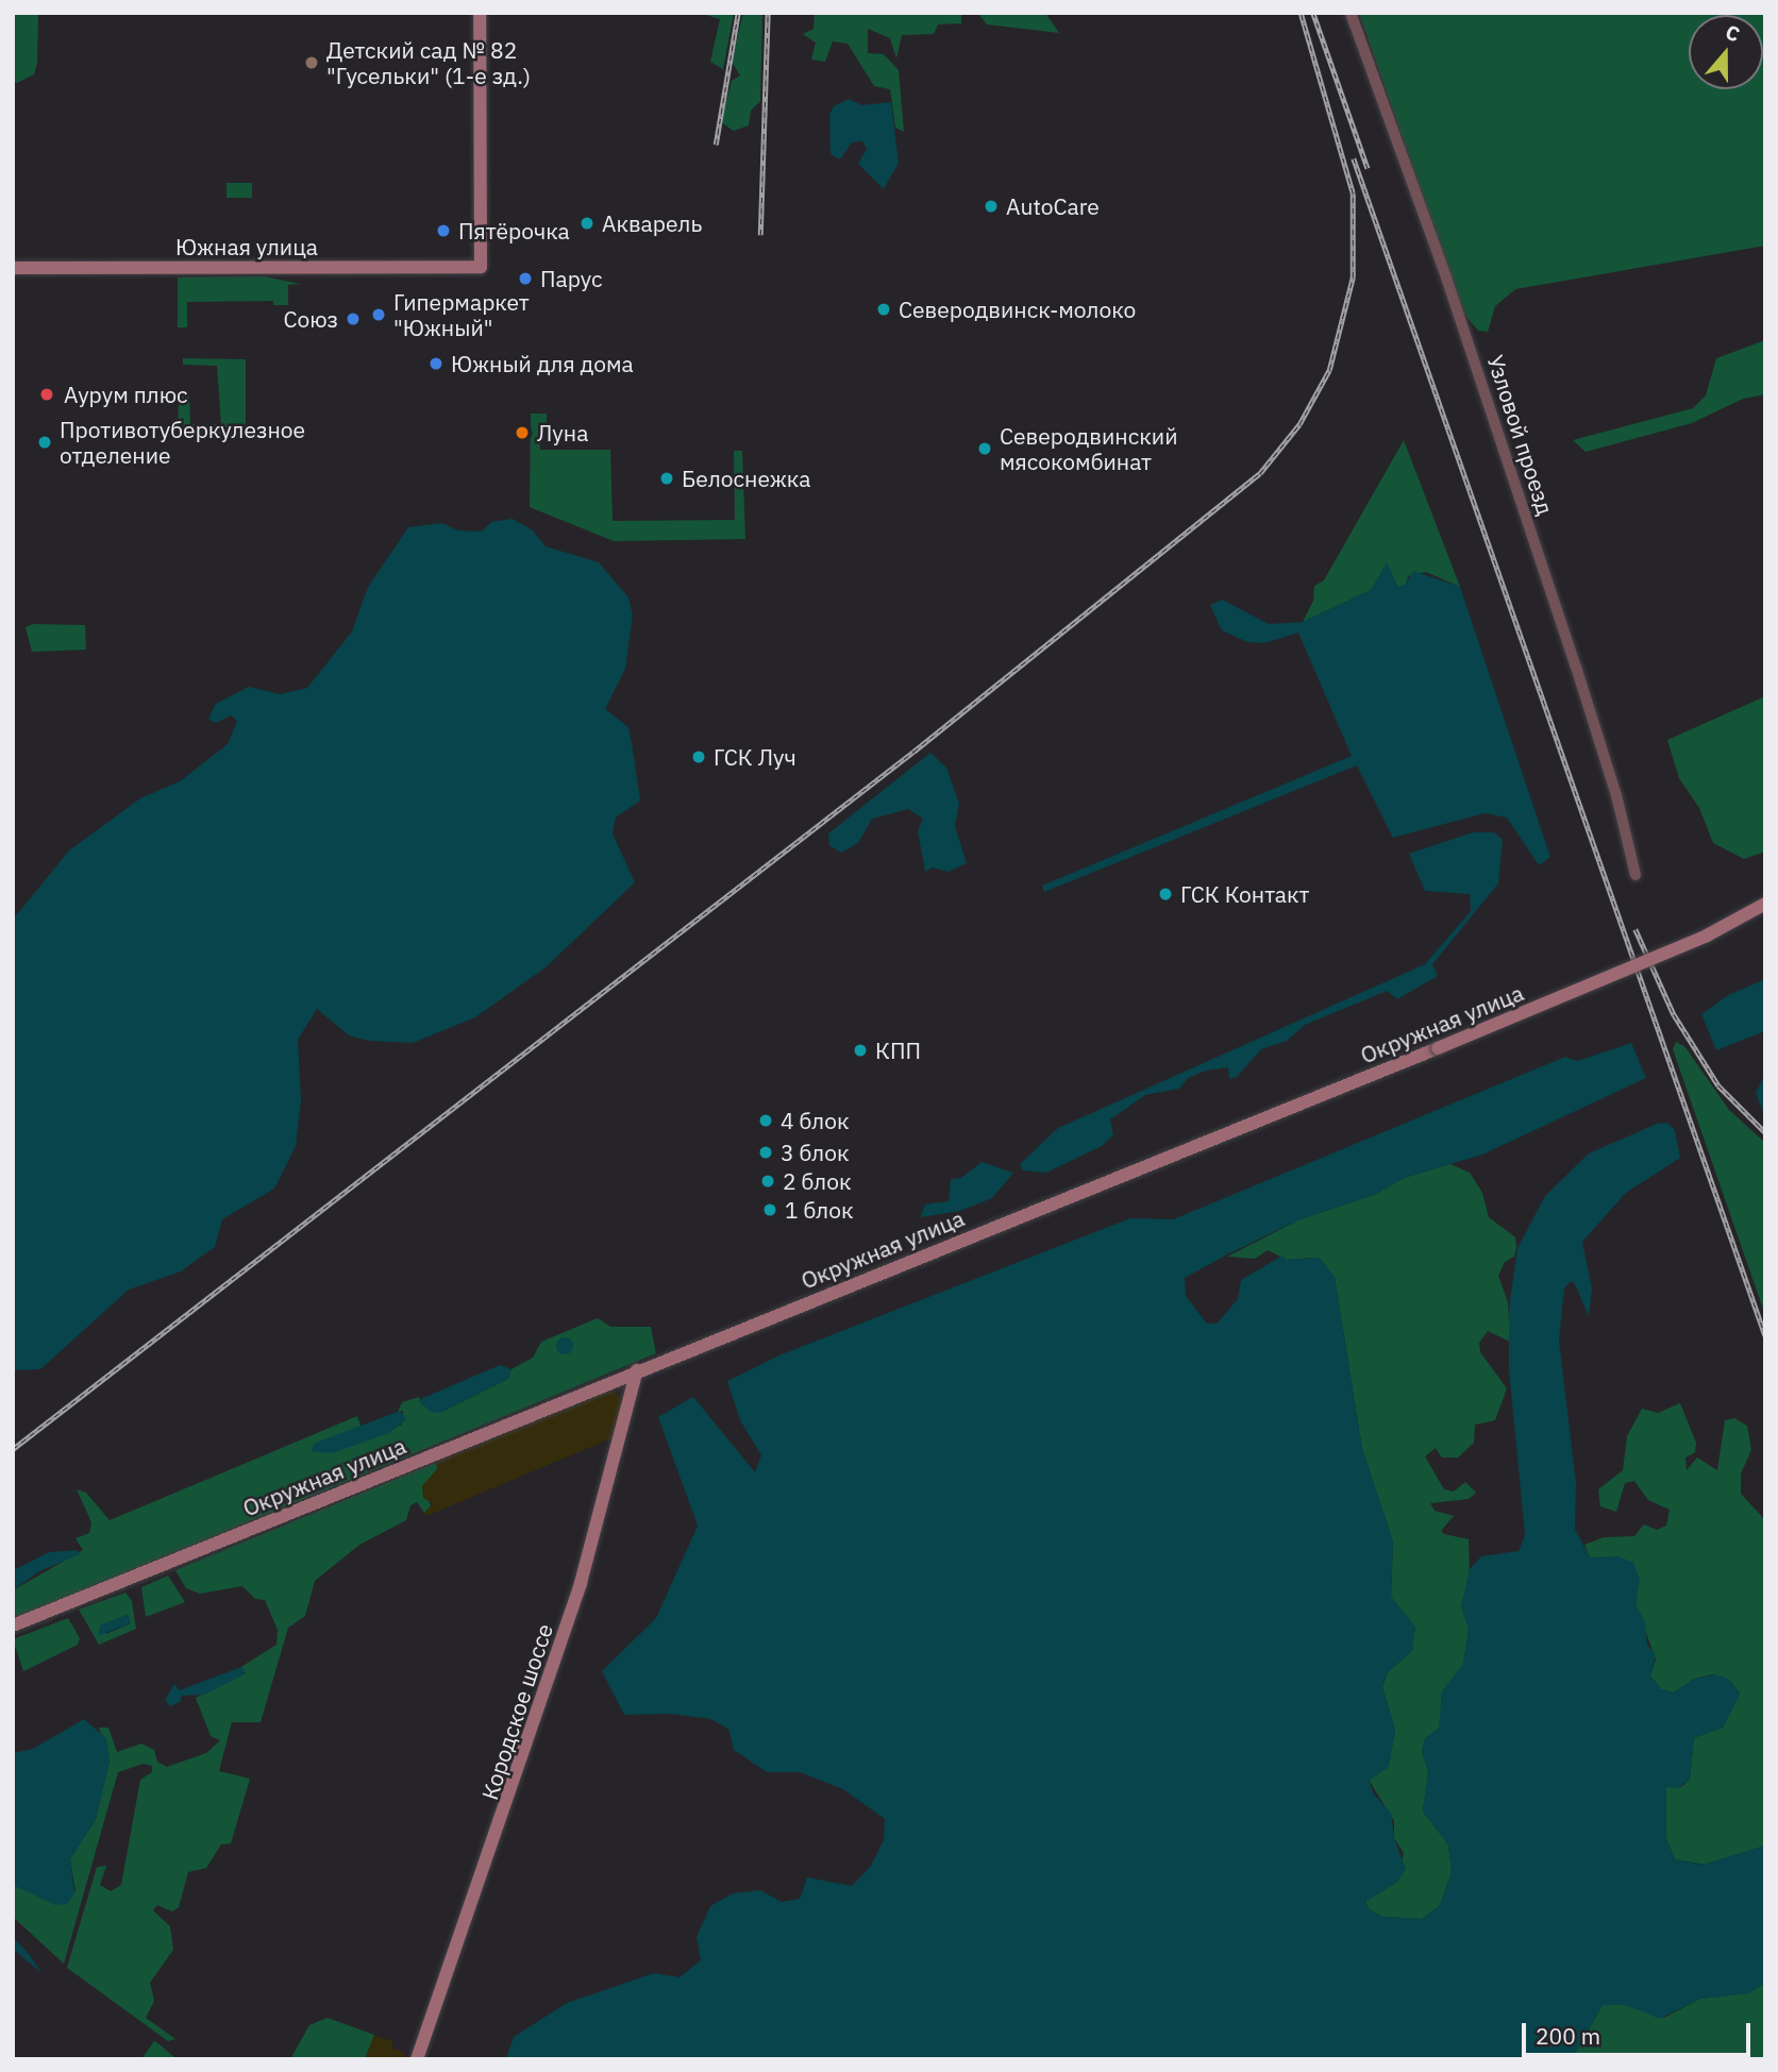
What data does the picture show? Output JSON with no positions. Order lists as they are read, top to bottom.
{
  "streets": {
    "main road": ["Южная улица", "Окружная улица", "Кородское шоссе"],
    "street": ["Узловой проезд"]
  },
  "crossings": [
    ["Окружная улица", "Кородское шоссе"]
  ],
  "places": [
    "Детский сад № 82 \"Гусельки\" (1-е зд.)",
    "AutoCare",
    "Акварель",
    "Пятёрочка",
    "Парус",
    "Северодвинск-молоко",
    "Гипермаркет \"Южный\"",
    "Союз",
    "Южный для дома",
    "Аурум плюс",
    "Луна",
    "Противотуберкулезное отделение",
    "Северодвинский мясокомбинат",
    "Белоснежка",
    "ГСК Луч",
    "ГСК Контакт",
    "КПП",
    "4 блок",
    "3 блок",
    "2 блок",
    "1 блок"
  ],
  "scale_bar": "200 m",
  "north": "top"
}
